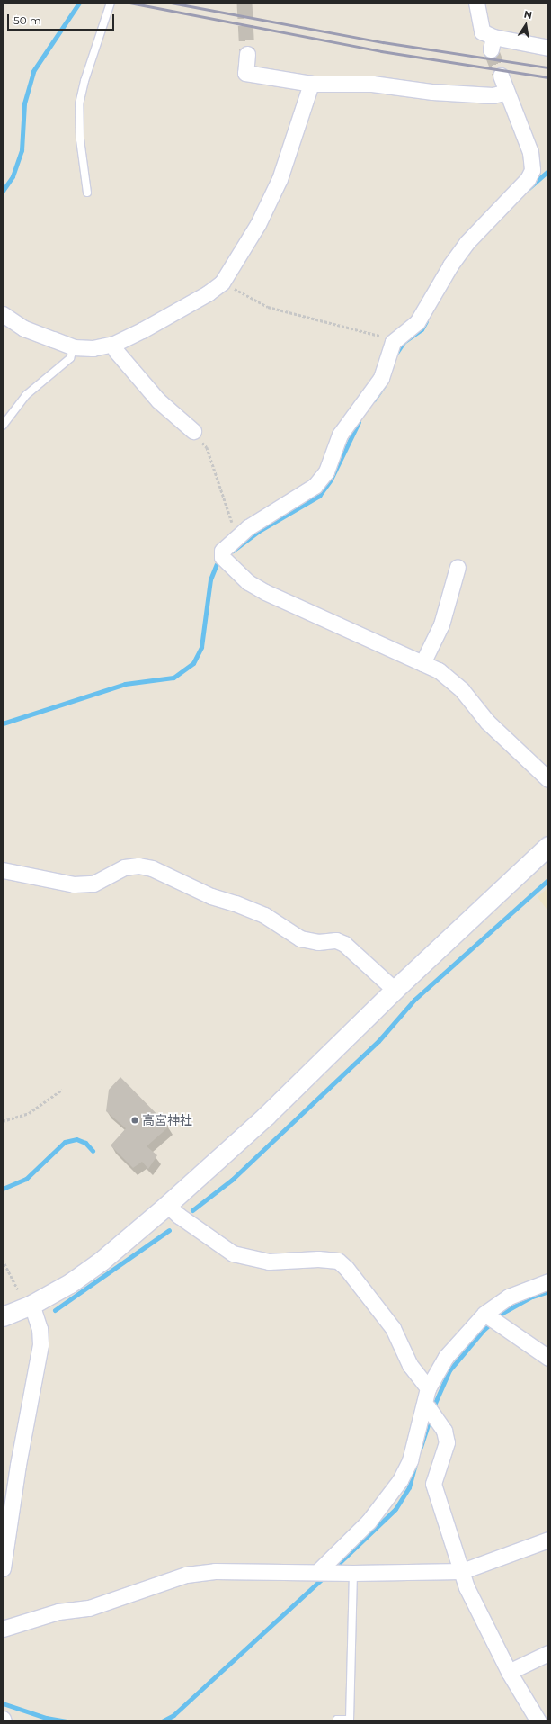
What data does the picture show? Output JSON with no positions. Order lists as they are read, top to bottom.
{
  "places": ["高宮神社"],
  "scale_bar": "50 m",
  "north": "top"
}
